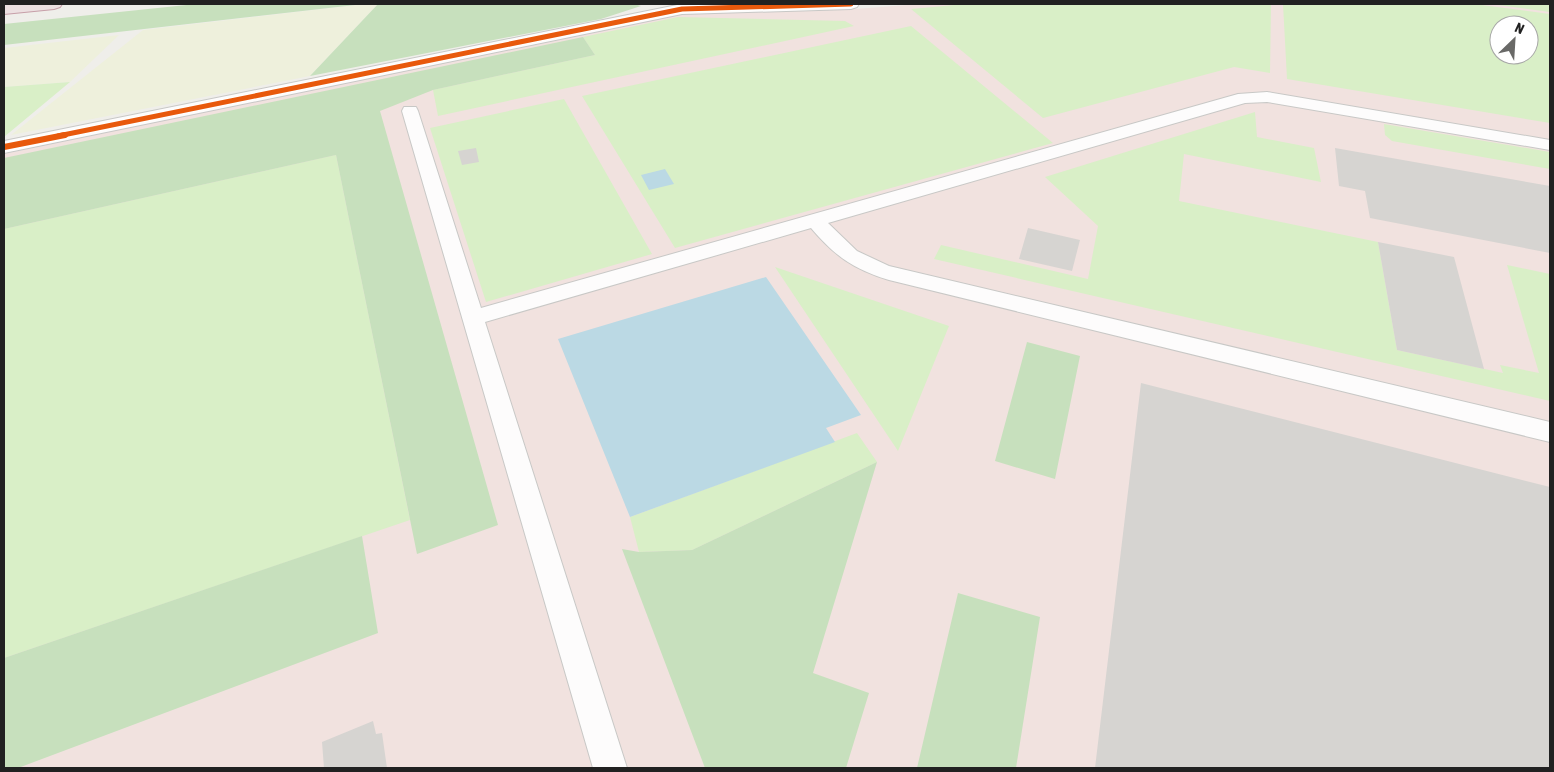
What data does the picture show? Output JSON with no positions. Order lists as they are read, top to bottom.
{
  "north": "top right"
}
